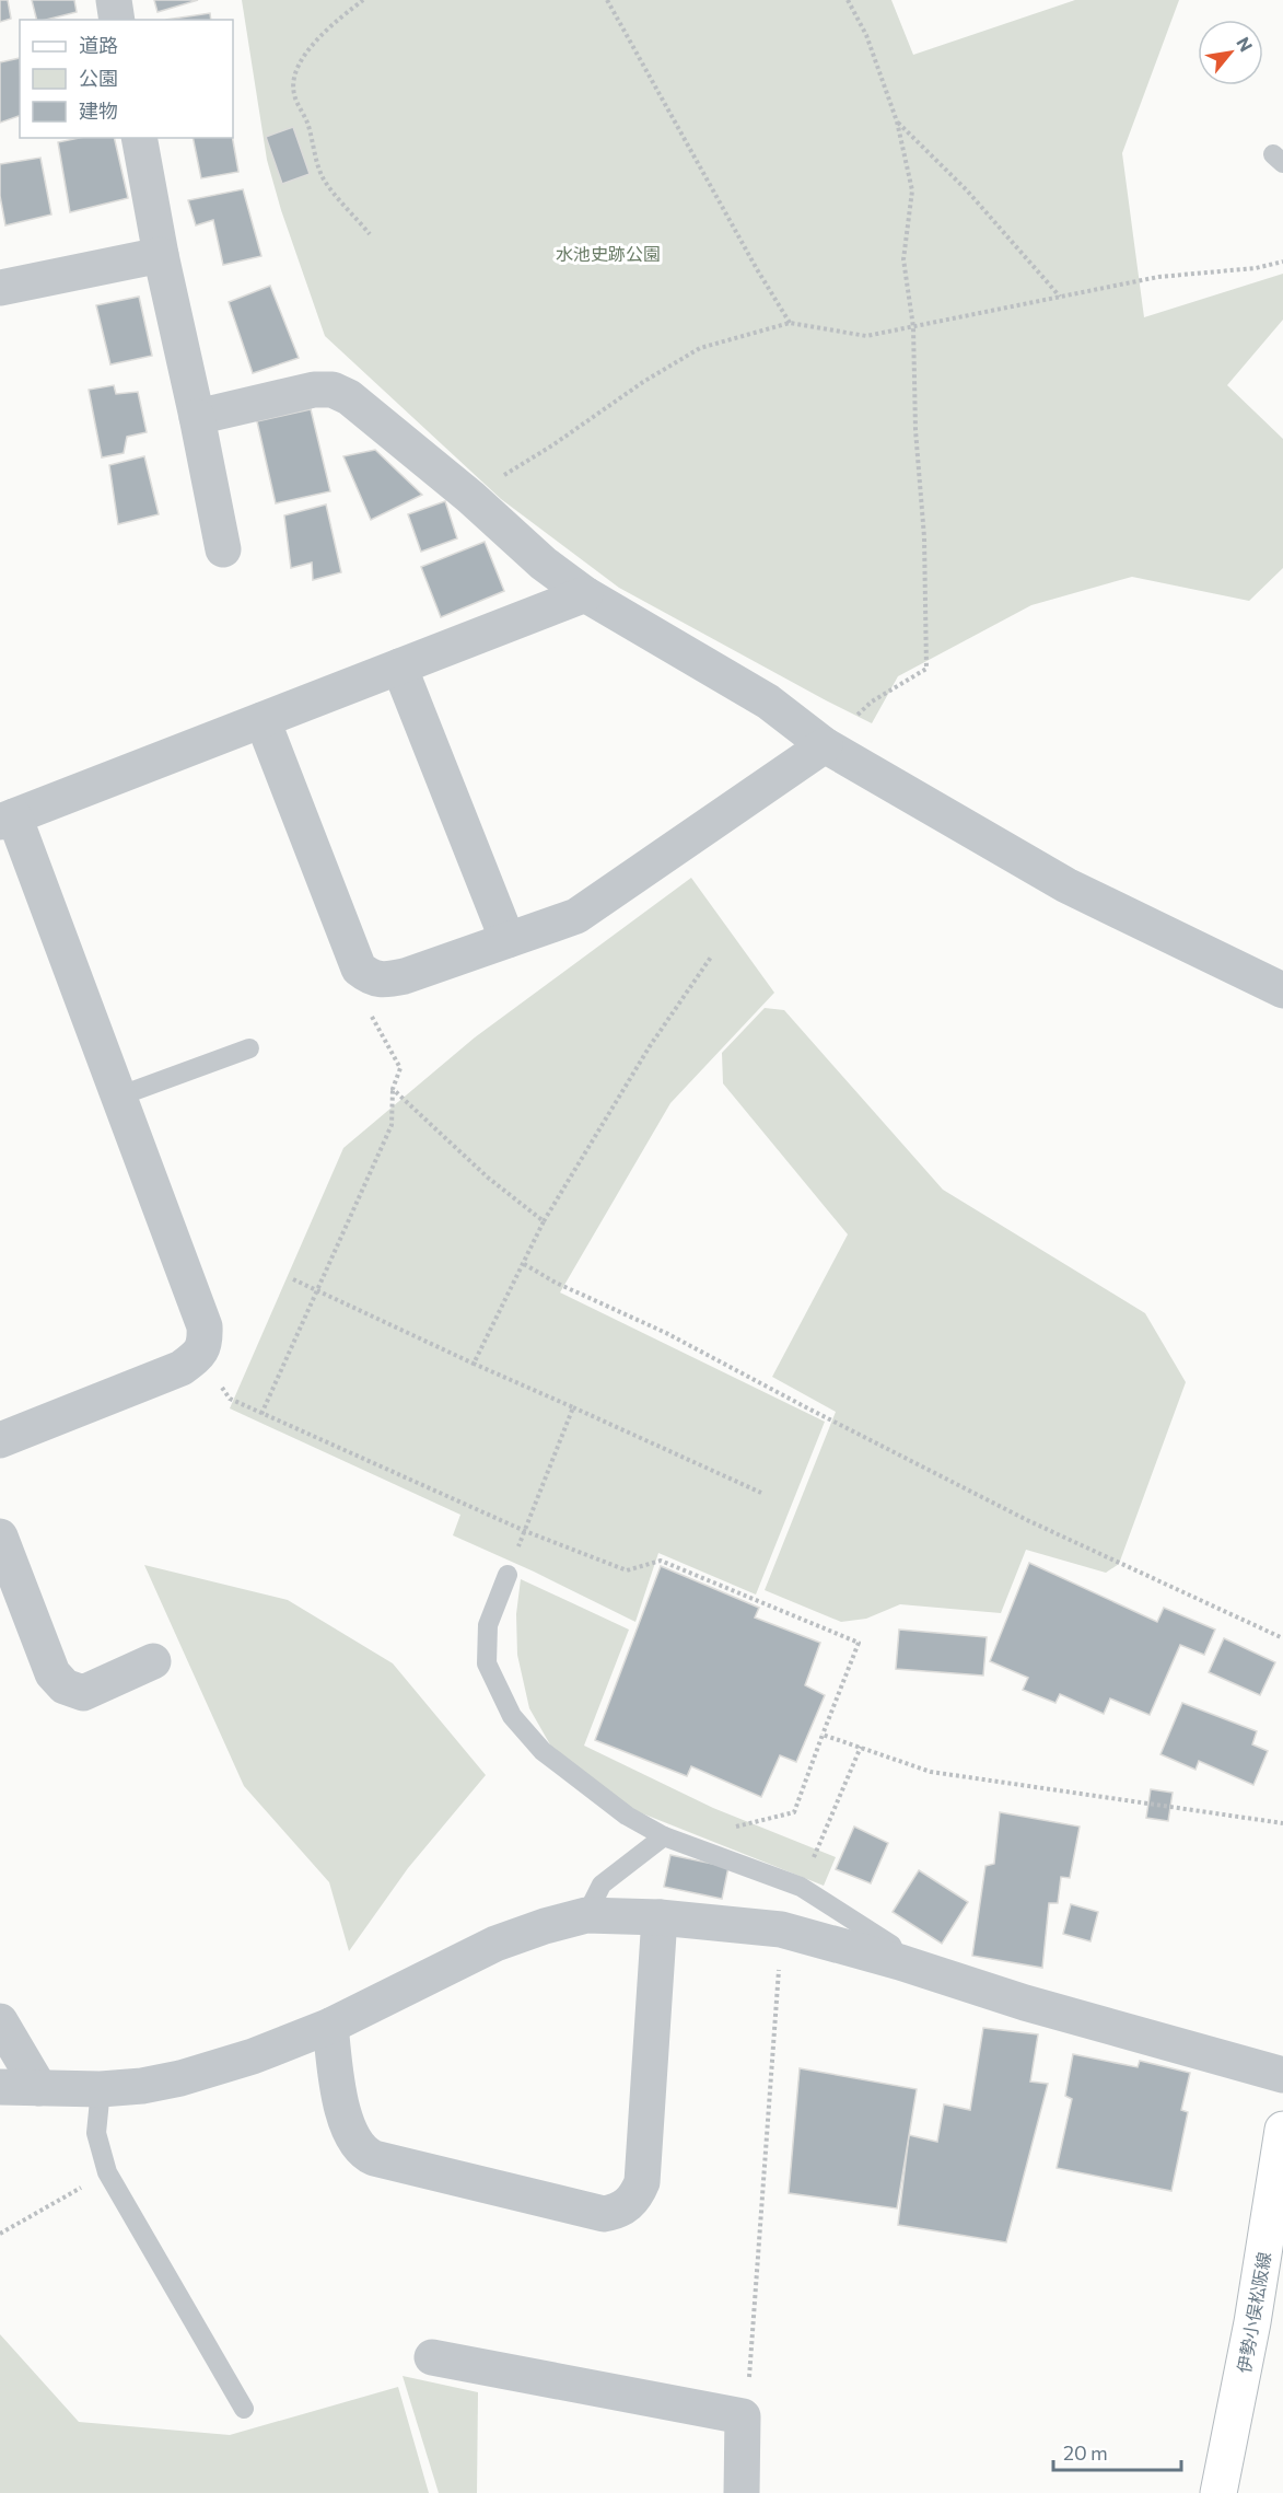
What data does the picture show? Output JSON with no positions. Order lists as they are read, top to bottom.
{
  "streets": {
    "main road": ["伊勢小俣松阪線"]
  },
  "parks": ["水池史跡公園"],
  "legend": ["道路", "公園", "建物"],
  "scale_bar": "20 m",
  "north": "top right"
}
